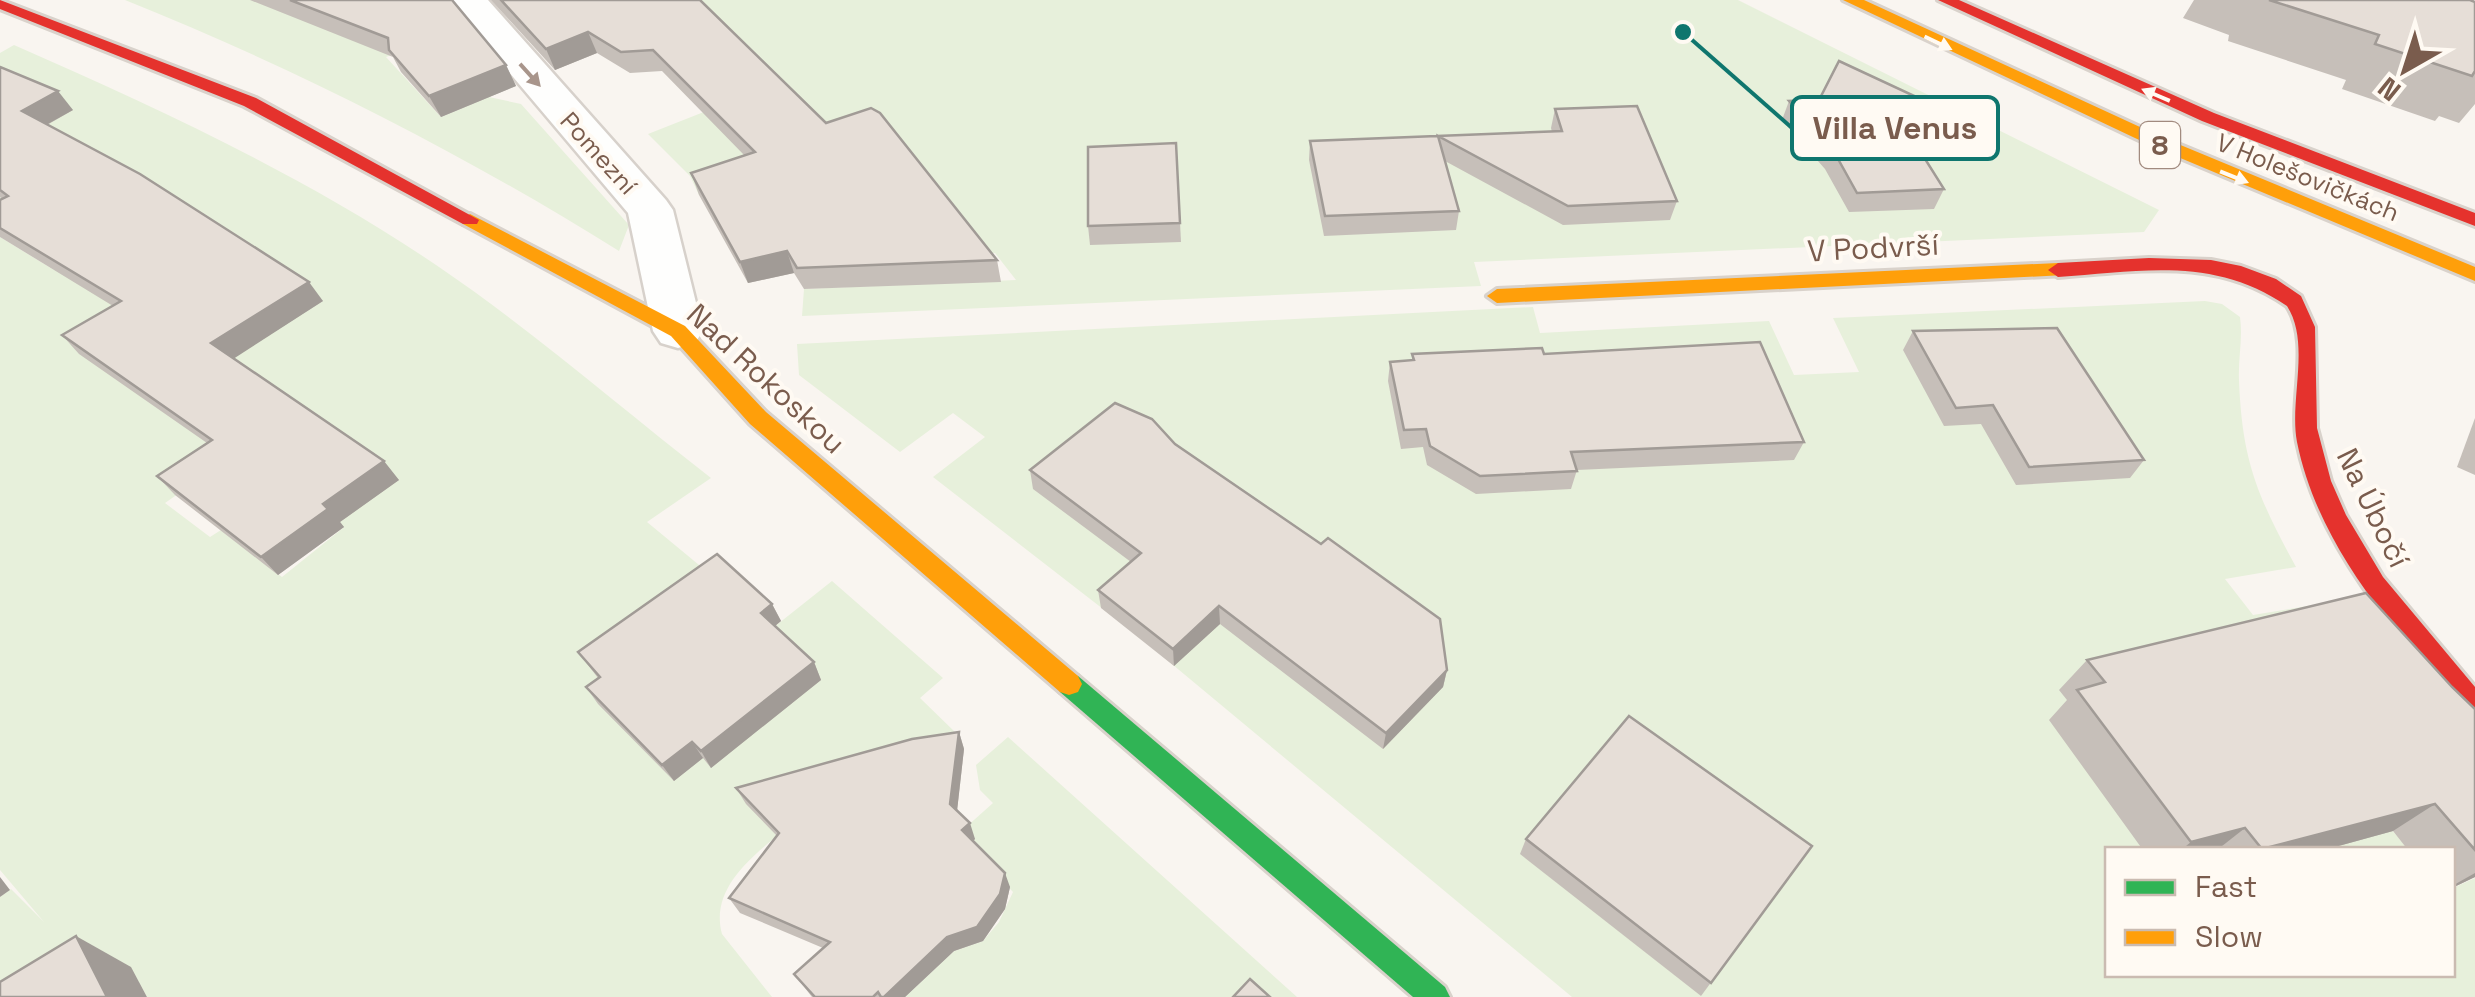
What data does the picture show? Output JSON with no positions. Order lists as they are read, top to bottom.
{
  "streets": {
    "street": [
      "8",
      "Pomezní",
      "V Holešovičkách",
      "V Podvrší",
      "Nad Rokoskou",
      "Na Úbočí"
    ]
  },
  "crossings": [
    ["Pomezní", "Nad Rokoskou"],
    ["V Podvrší", "Na Úbočí"]
  ],
  "one_way": ["Pomezní"],
  "places": ["Villa Venus"],
  "legend": ["Fast", "Slow"],
  "north": "bottom left"
}
